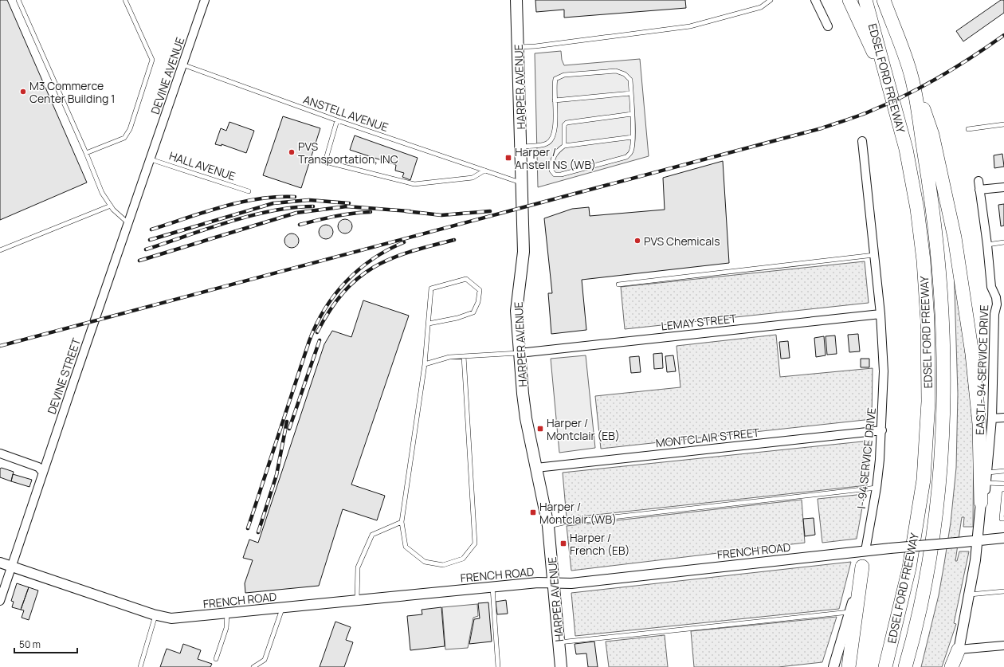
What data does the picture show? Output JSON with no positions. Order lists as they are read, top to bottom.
{
  "streets": {
    "highway": ["EDSEL FORD FREEWAY"],
    "main road": ["HARPER AVENUE"],
    "street": [
      "DEVINE AVENUE",
      "LEMAY STREET",
      "EAST I- 94 SERVICE DRIVE",
      "DEVINE STREET",
      "MONTCLAIR STREET",
      "I- 94 SERVICE DRIVE",
      "FRENCH ROAD"
    ],
    "lane": ["ANSTELL AVENUE", "HALL AVENUE"]
  },
  "crossings": [
    ["DEVINE AVENUE", "ANSTELL AVENUE"],
    ["DEVINE AVENUE", "HALL AVENUE"],
    ["DEVINE AVENUE", "DEVINE STREET"],
    ["HARPER AVENUE", "ANSTELL AVENUE"],
    ["HARPER AVENUE", "LEMAY STREET"],
    ["HARPER AVENUE", "MONTCLAIR STREET"],
    ["HARPER AVENUE", "FRENCH ROAD"],
    ["HALL AVENUE", "DEVINE STREET"],
    ["LEMAY STREET", "I- 94 SERVICE DRIVE"],
    ["DEVINE STREET", "FRENCH ROAD"],
    ["MONTCLAIR STREET", "I- 94 SERVICE DRIVE"],
    ["I- 94 SERVICE DRIVE", "FRENCH ROAD"]
  ],
  "places": {
    "other": ["M3 Commerce Center Building 1", "PVS Transportation, INC", "PVS Chemicals"],
    "transit": [
      "Harper / Anstell NS (WB)",
      "Harper / Montclair (EB)",
      "Harper / Montclair (WB)",
      "Harper / French (EB)"
    ]
  },
  "scale_bar": "50 m"
}
